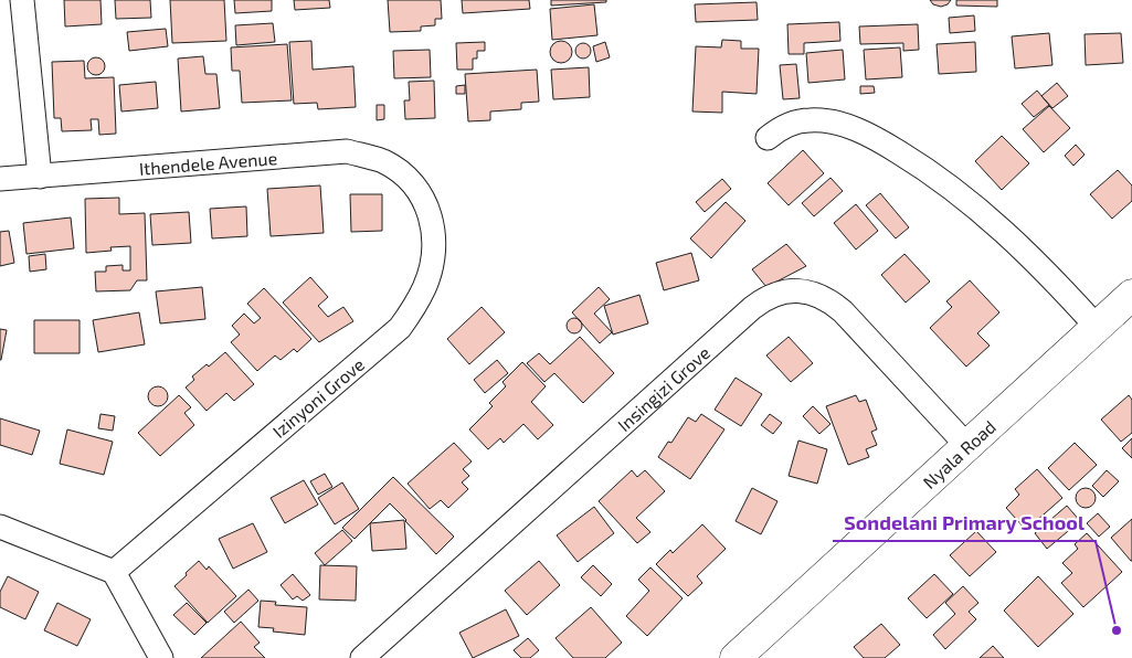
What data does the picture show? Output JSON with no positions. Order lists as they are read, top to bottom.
{
  "streets": {
    "street": [
      "Ithendele Avenue",
      "Insingizi Grove",
      "Izinyoni Grove",
      "Nyala Road"
    ]
  },
  "crossings": [
    ["Ithendele Avenue", "Izinyoni Grove"],
    ["Insingizi Grove", "Nyala Road"]
  ],
  "places": ["Sondelani Primary School"]
}
